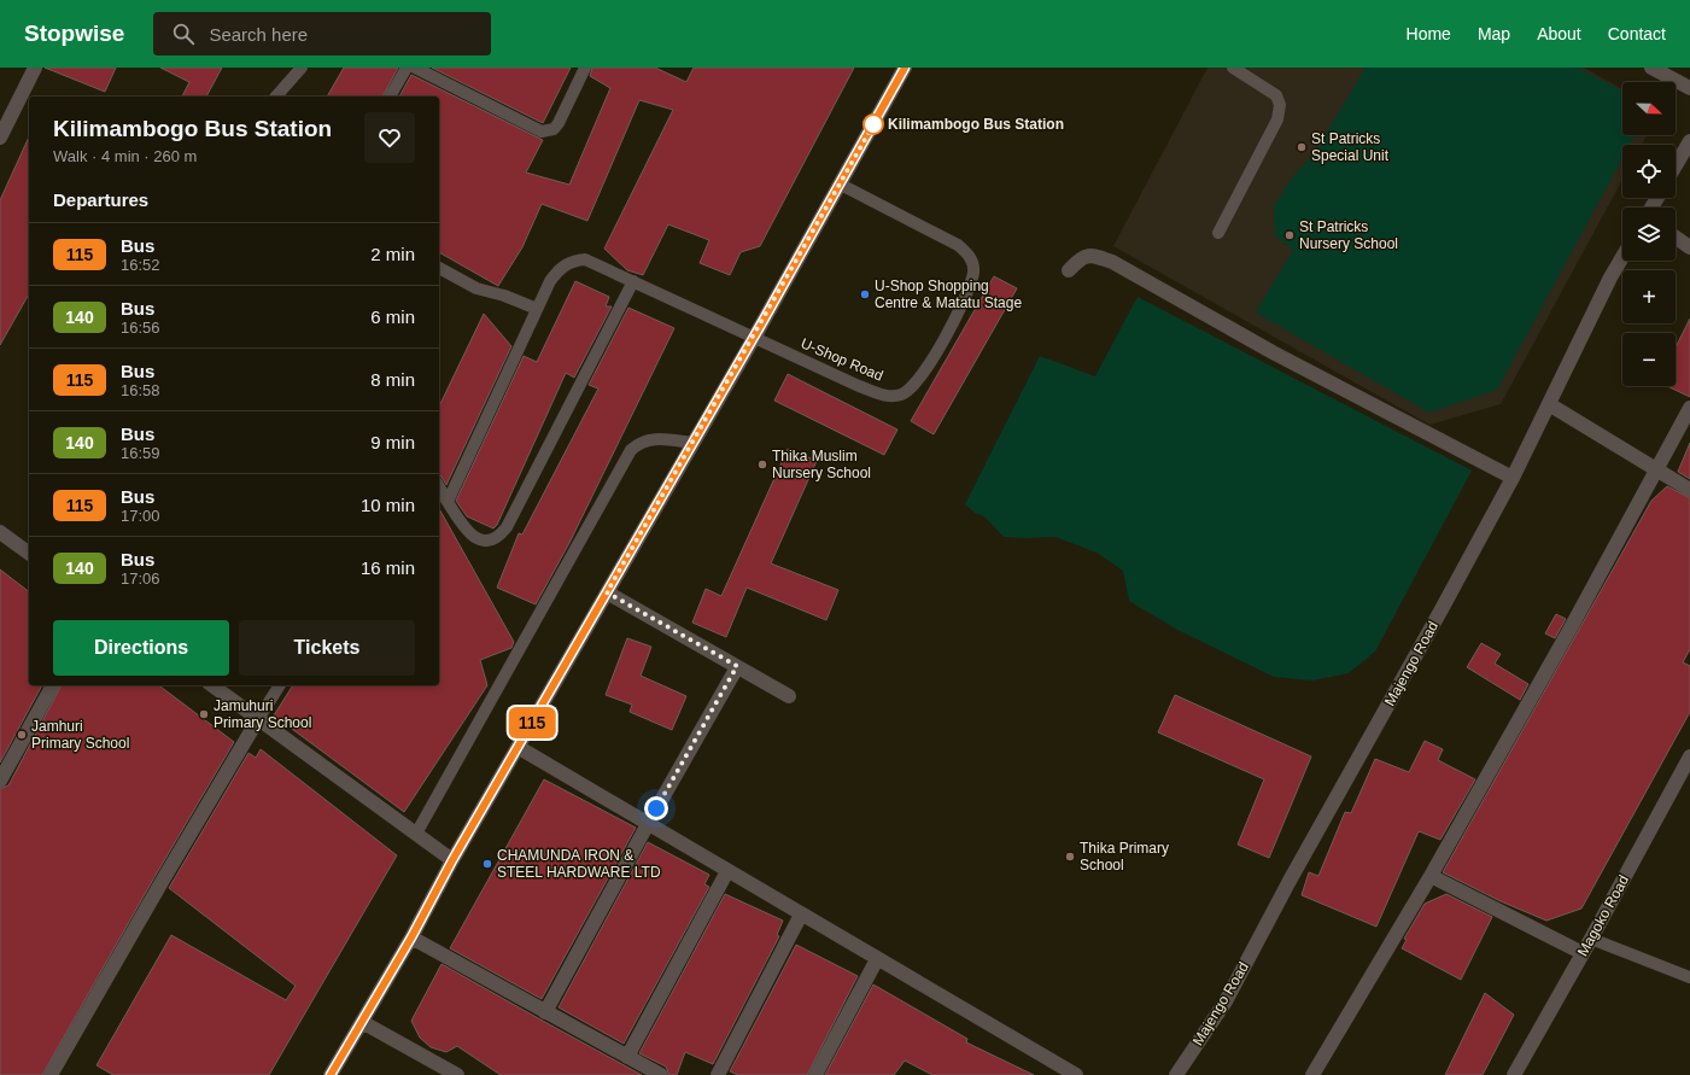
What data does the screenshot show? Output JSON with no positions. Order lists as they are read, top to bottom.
{
  "streets": {
    "street": ["Majengo Road", "Magoko Road"],
    "lane": ["U-Shop Road"]
  },
  "places": [
    "Kilimambogo Bus Station",
    "St Patricks Special Unit",
    "St Patricks Nursery School",
    "U-Shop Shopping Centre & Matatu Stage",
    "Thika Muslim Nursery School",
    "Jamuhuri Primary School",
    "Jamhuri Primary School",
    "Thika Primary School",
    "CHAMUNDA IRON & STEEL HARDWARE LTD"
  ],
  "lines": ["bus line 115"],
  "north": "right",
  "page": {
    "header": "Stopwise",
    "search": "Search here",
    "nav": [
      "Home",
      "Map",
      "About",
      "Contact"
    ],
    "on_map": "115",
    "map_buttons": ["+", "−"],
    "heading": [
      ["Kilimambogo Bus Station", "Walk · 4 min · 260 m"],
      "Departures"
    ],
    "list": [
      {
        "mark": "115",
        "name": "Bus",
        "note": "16:52",
        "value": "2 min"
      },
      {
        "mark": "140",
        "name": "Bus",
        "note": "16:56",
        "value": "6 min"
      },
      {
        "mark": "115",
        "name": "Bus",
        "note": "16:58",
        "value": "8 min"
      },
      {
        "mark": "140",
        "name": "Bus",
        "note": "16:59",
        "value": "9 min"
      },
      {
        "mark": "115",
        "name": "Bus",
        "note": "17:00",
        "value": "10 min"
      },
      {
        "mark": "140",
        "name": "Bus",
        "note": "17:06",
        "value": "16 min"
      }
    ],
    "buttons": ["Directions", "Tickets"]
  }
}
